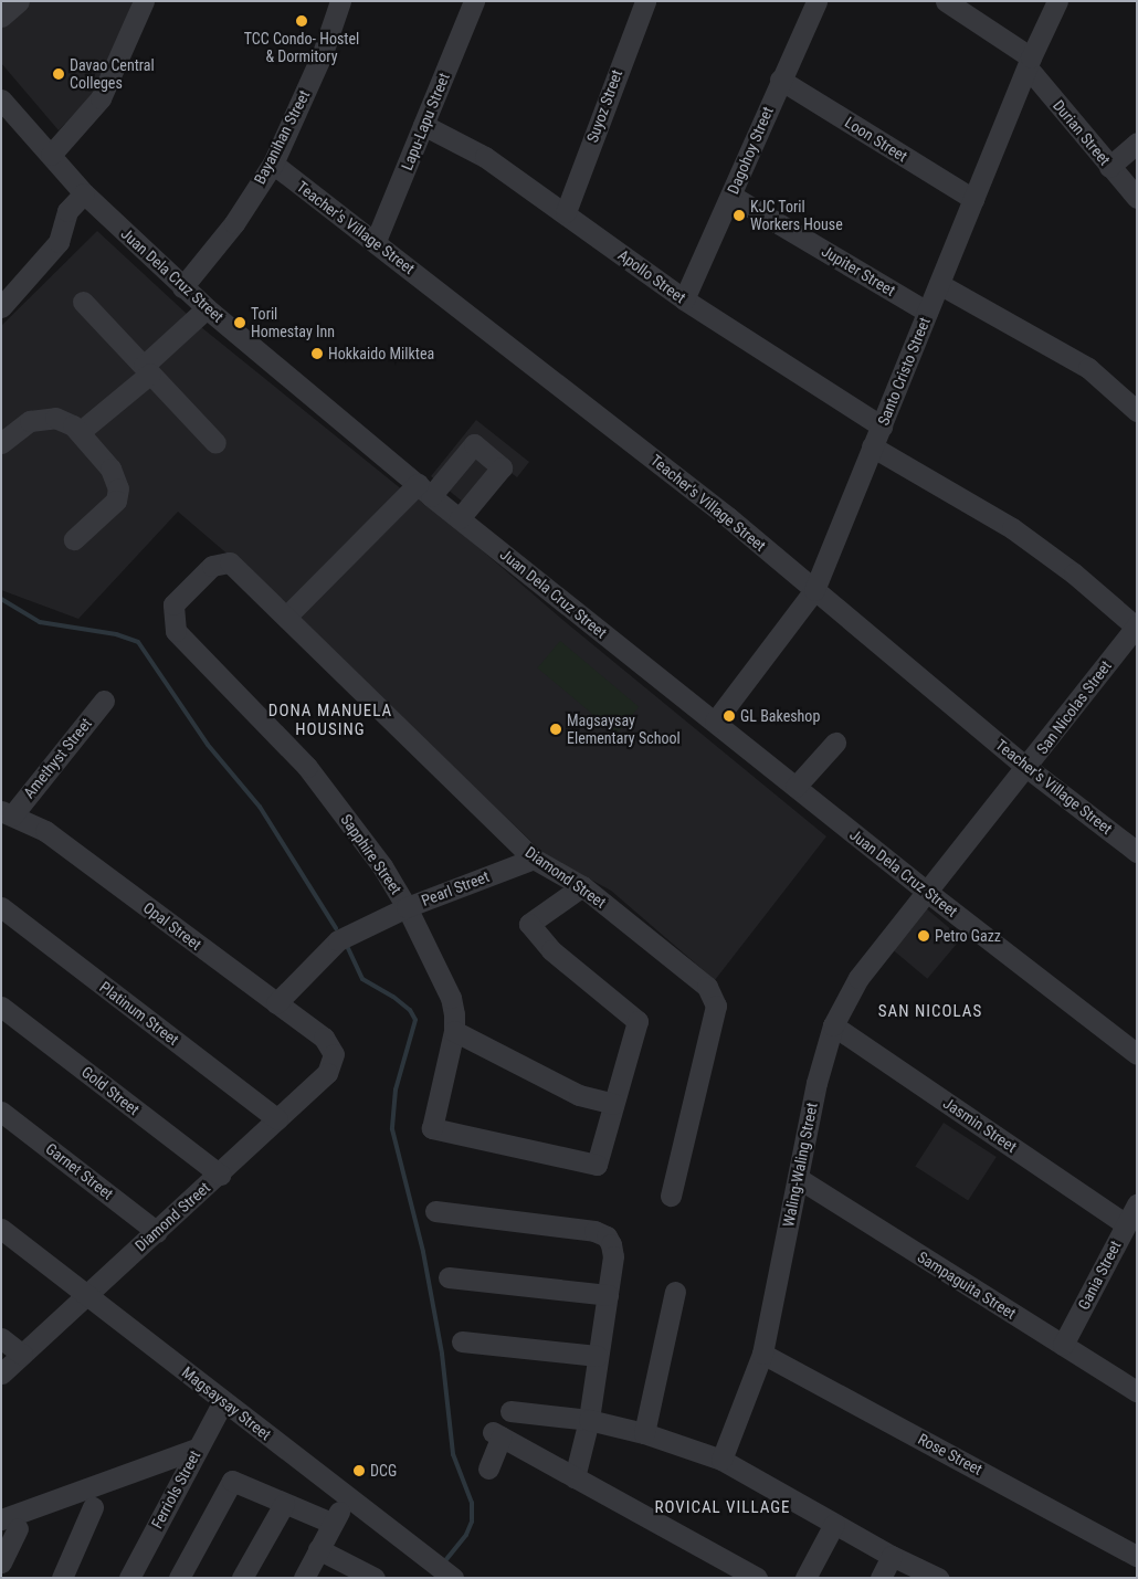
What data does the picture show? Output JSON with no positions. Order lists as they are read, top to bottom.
{
  "streets": {
    "street": [
      "Suyoz Street",
      "Lapu-Lapu Street",
      "Durian Street",
      "Bayanihan Street",
      "Loon Street",
      "Dagohoy Street",
      "Teacher's Village Street",
      "Jupiter Street",
      "Juan Dela Cruz Street",
      "Apollo Street",
      "Santo Cristo Street",
      "San Nicolas Street",
      "Amethyst Street",
      "Sapphire Street",
      "Diamond Street",
      "Pearl Street",
      "Opal Street",
      "Platinum Street",
      "Gold Street",
      "Jasmin Street",
      "Waling-Waling Street",
      "Garnet Street",
      "Gania Street",
      "Sampaguita Street",
      "Magsaysay Street",
      "Rose Street",
      "Ferriols Street"
    ]
  },
  "crossings": [
    ["Suyoz Street", "Apollo Street"],
    ["Lapu-Lapu Street", "Teacher's Village Street"],
    ["Lapu-Lapu Street", "Apollo Street"],
    ["Durian Street", "Santo Cristo Street"],
    ["Bayanihan Street", "Teacher's Village Street"],
    ["Bayanihan Street", "Juan Dela Cruz Street"],
    ["Loon Street", "Dagohoy Street"],
    ["Loon Street", "Santo Cristo Street"],
    ["Dagohoy Street", "Jupiter Street"],
    ["Dagohoy Street", "Apollo Street"],
    ["Teacher's Village Street", "Santo Cristo Street"],
    ["Teacher's Village Street", "San Nicolas Street"],
    ["Jupiter Street", "Santo Cristo Street"],
    ["Juan Dela Cruz Street", "Santo Cristo Street"],
    ["Juan Dela Cruz Street", "San Nicolas Street"],
    ["Juan Dela Cruz Street", "Waling-Waling Street"],
    ["Apollo Street", "Santo Cristo Street"],
    ["San Nicolas Street", "Waling-Waling Street"],
    ["Amethyst Street", "Opal Street"],
    ["Sapphire Street", "Diamond Street"],
    ["Sapphire Street", "Pearl Street"],
    ["Diamond Street", "Pearl Street"],
    ["Diamond Street", "Opal Street"],
    ["Diamond Street", "Platinum Street"],
    ["Diamond Street", "Gold Street"],
    ["Diamond Street", "Garnet Street"],
    ["Diamond Street", "Magsaysay Street"],
    ["Pearl Street", "Opal Street"],
    ["Jasmin Street", "Waling-Waling Street"],
    ["Jasmin Street", "Gania Street"],
    ["Waling-Waling Street", "Sampaguita Street"],
    ["Waling-Waling Street", "Rose Street"],
    ["Gania Street", "Sampaguita Street"],
    ["Magsaysay Street", "Ferriols Street"]
  ],
  "districts": ["DONA MANUELA HOUSING", "SAN NICOLAS", "ROVICAL VILLAGE"],
  "places": [
    "TCC Condo- Hostel & Dormitory",
    "Davao Central Colleges",
    "KJC Toril Workers House",
    "Toril Homestay Inn",
    "Hokkaido Milktea",
    "GL Bakeshop",
    "Magsaysay Elementary School",
    "Petro Gazz",
    "DCG"
  ]
}
